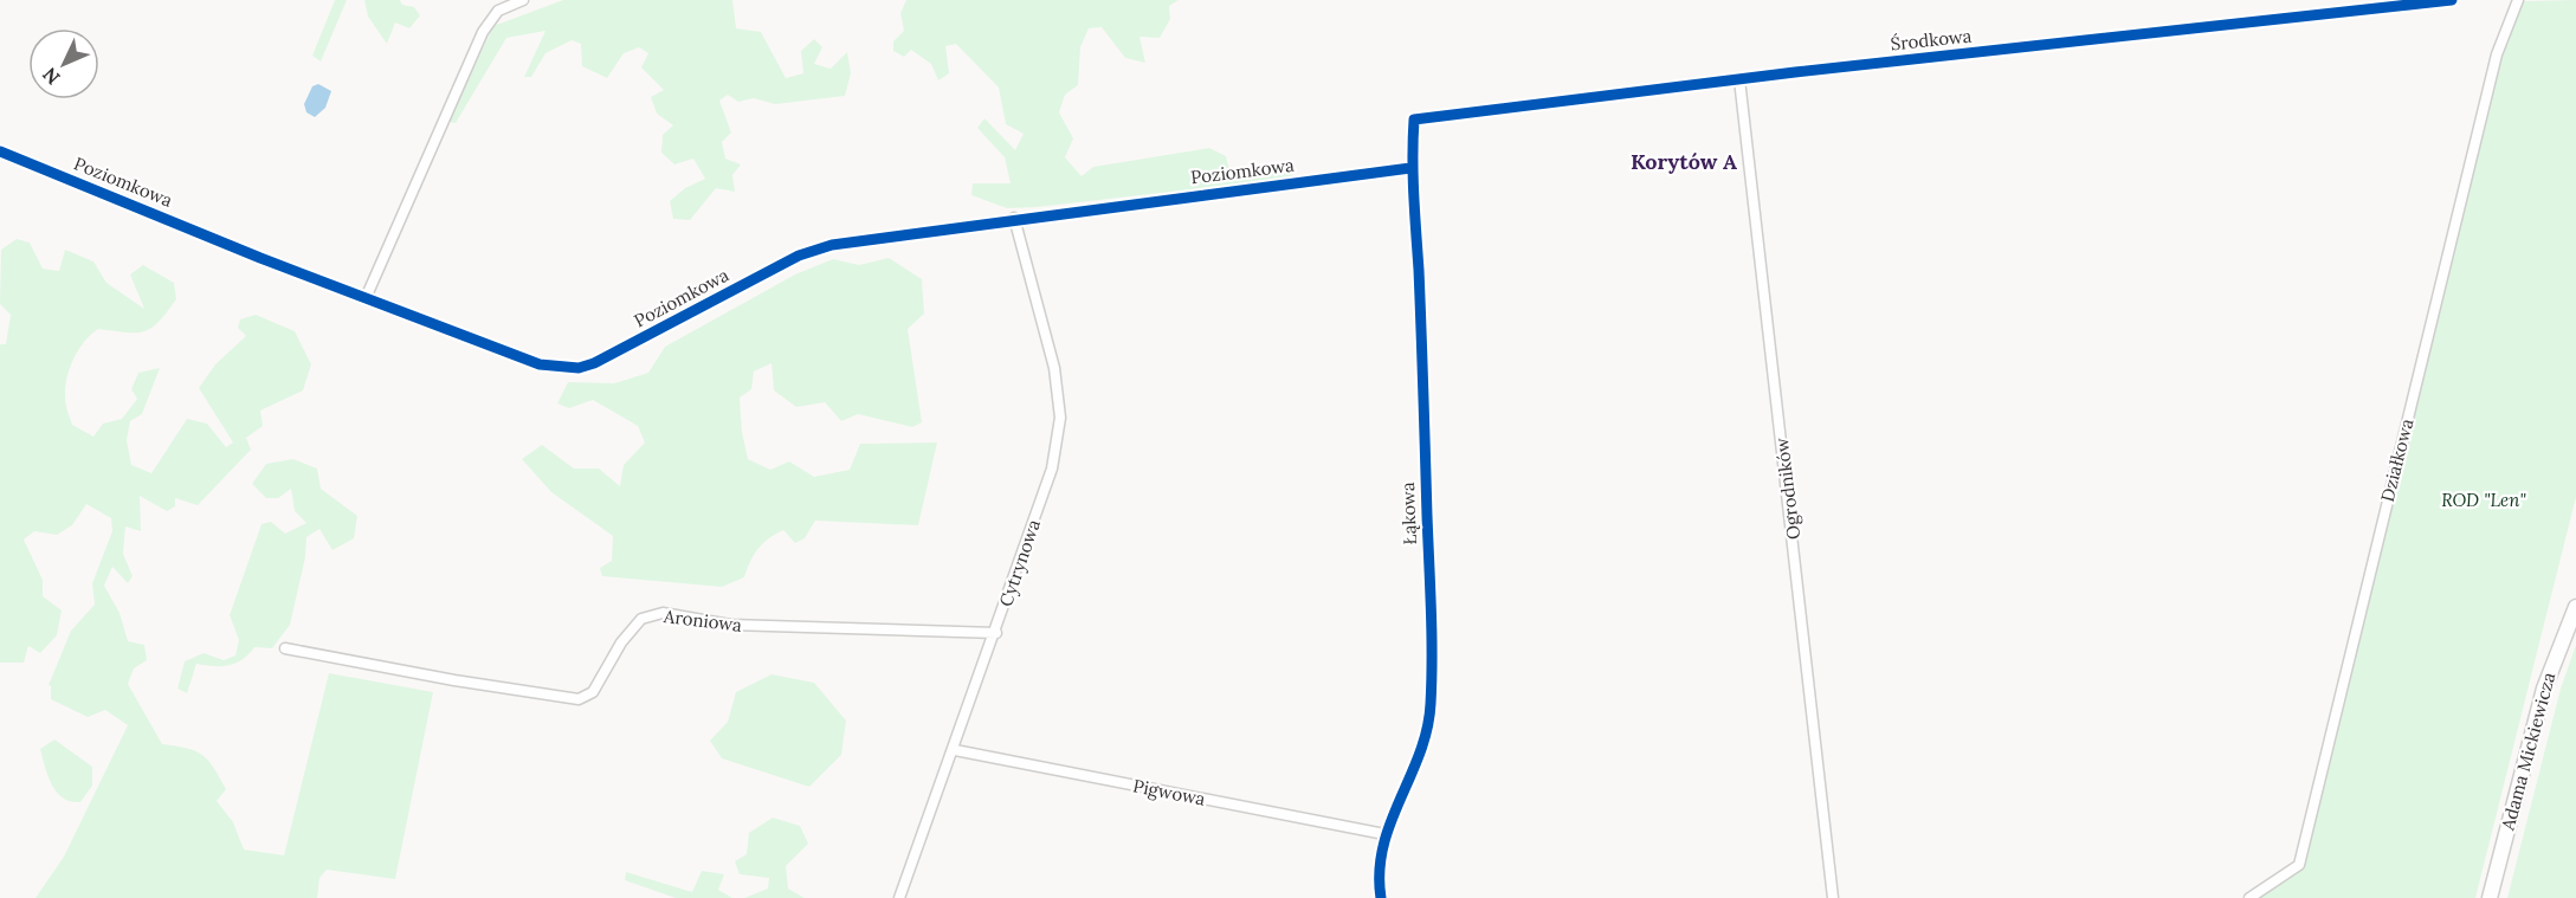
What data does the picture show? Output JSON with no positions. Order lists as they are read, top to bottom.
{
  "streets": {
    "street": [
      "Środkowa",
      "Poziomkowa",
      "Działkowa",
      "Ogrodników",
      "Łąkowa",
      "Cytrynowa",
      "Aroniowa",
      "Adama Mickiewicza",
      "Pigwowa"
    ]
  },
  "crossings": [
    ["Środkowa", "Ogrodników"],
    ["Środkowa", "Łąkowa"],
    ["Poziomkowa", "Łąkowa"],
    ["Poziomkowa", "Cytrynowa"],
    ["Łąkowa", "Pigwowa"],
    ["Cytrynowa", "Aroniowa"],
    ["Cytrynowa", "Pigwowa"]
  ],
  "districts": ["Korytów A"],
  "parks": ["ROD \"Len\""],
  "north": "bottom left"
}
